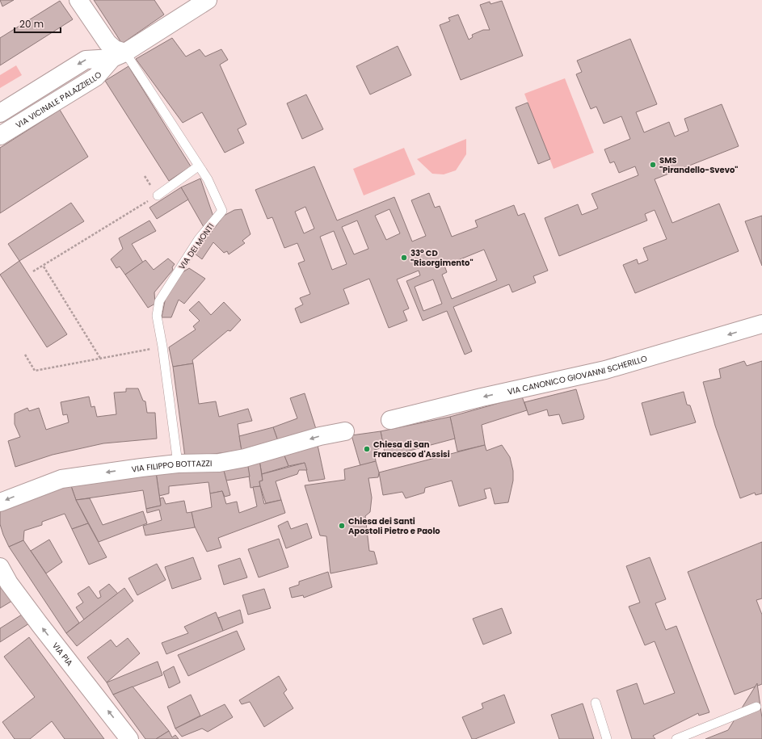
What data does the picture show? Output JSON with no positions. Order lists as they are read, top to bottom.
{
  "streets": {
    "street": [
      "VIA VICINALE PALAZZIELLO",
      "VIA CANONICO GIOVANNI SCHERILLO",
      "VIA FILIPPO BOTTAZZI",
      "VIA PIA"
    ],
    "lane": ["VIA DEI MONTI"]
  },
  "crossings": [
    ["VIA VICINALE PALAZZIELLO", "VIA DEI MONTI"],
    ["VIA DEI MONTI", "VIA FILIPPO BOTTAZZI"]
  ],
  "one_way": ["VIA CANONICO GIOVANNI SCHERILLO", "VIA FILIPPO BOTTAZZI", "VIA PIA"],
  "places": [
    "SMS \"Pirandello-Svevo\"",
    "33° CD \"Risorgimento\"",
    "Chiesa di San Francesco d'Assisi",
    "Chiesa dei Santi Apostoli Pietro e Paolo"
  ],
  "scale_bar": "20 m"
}
